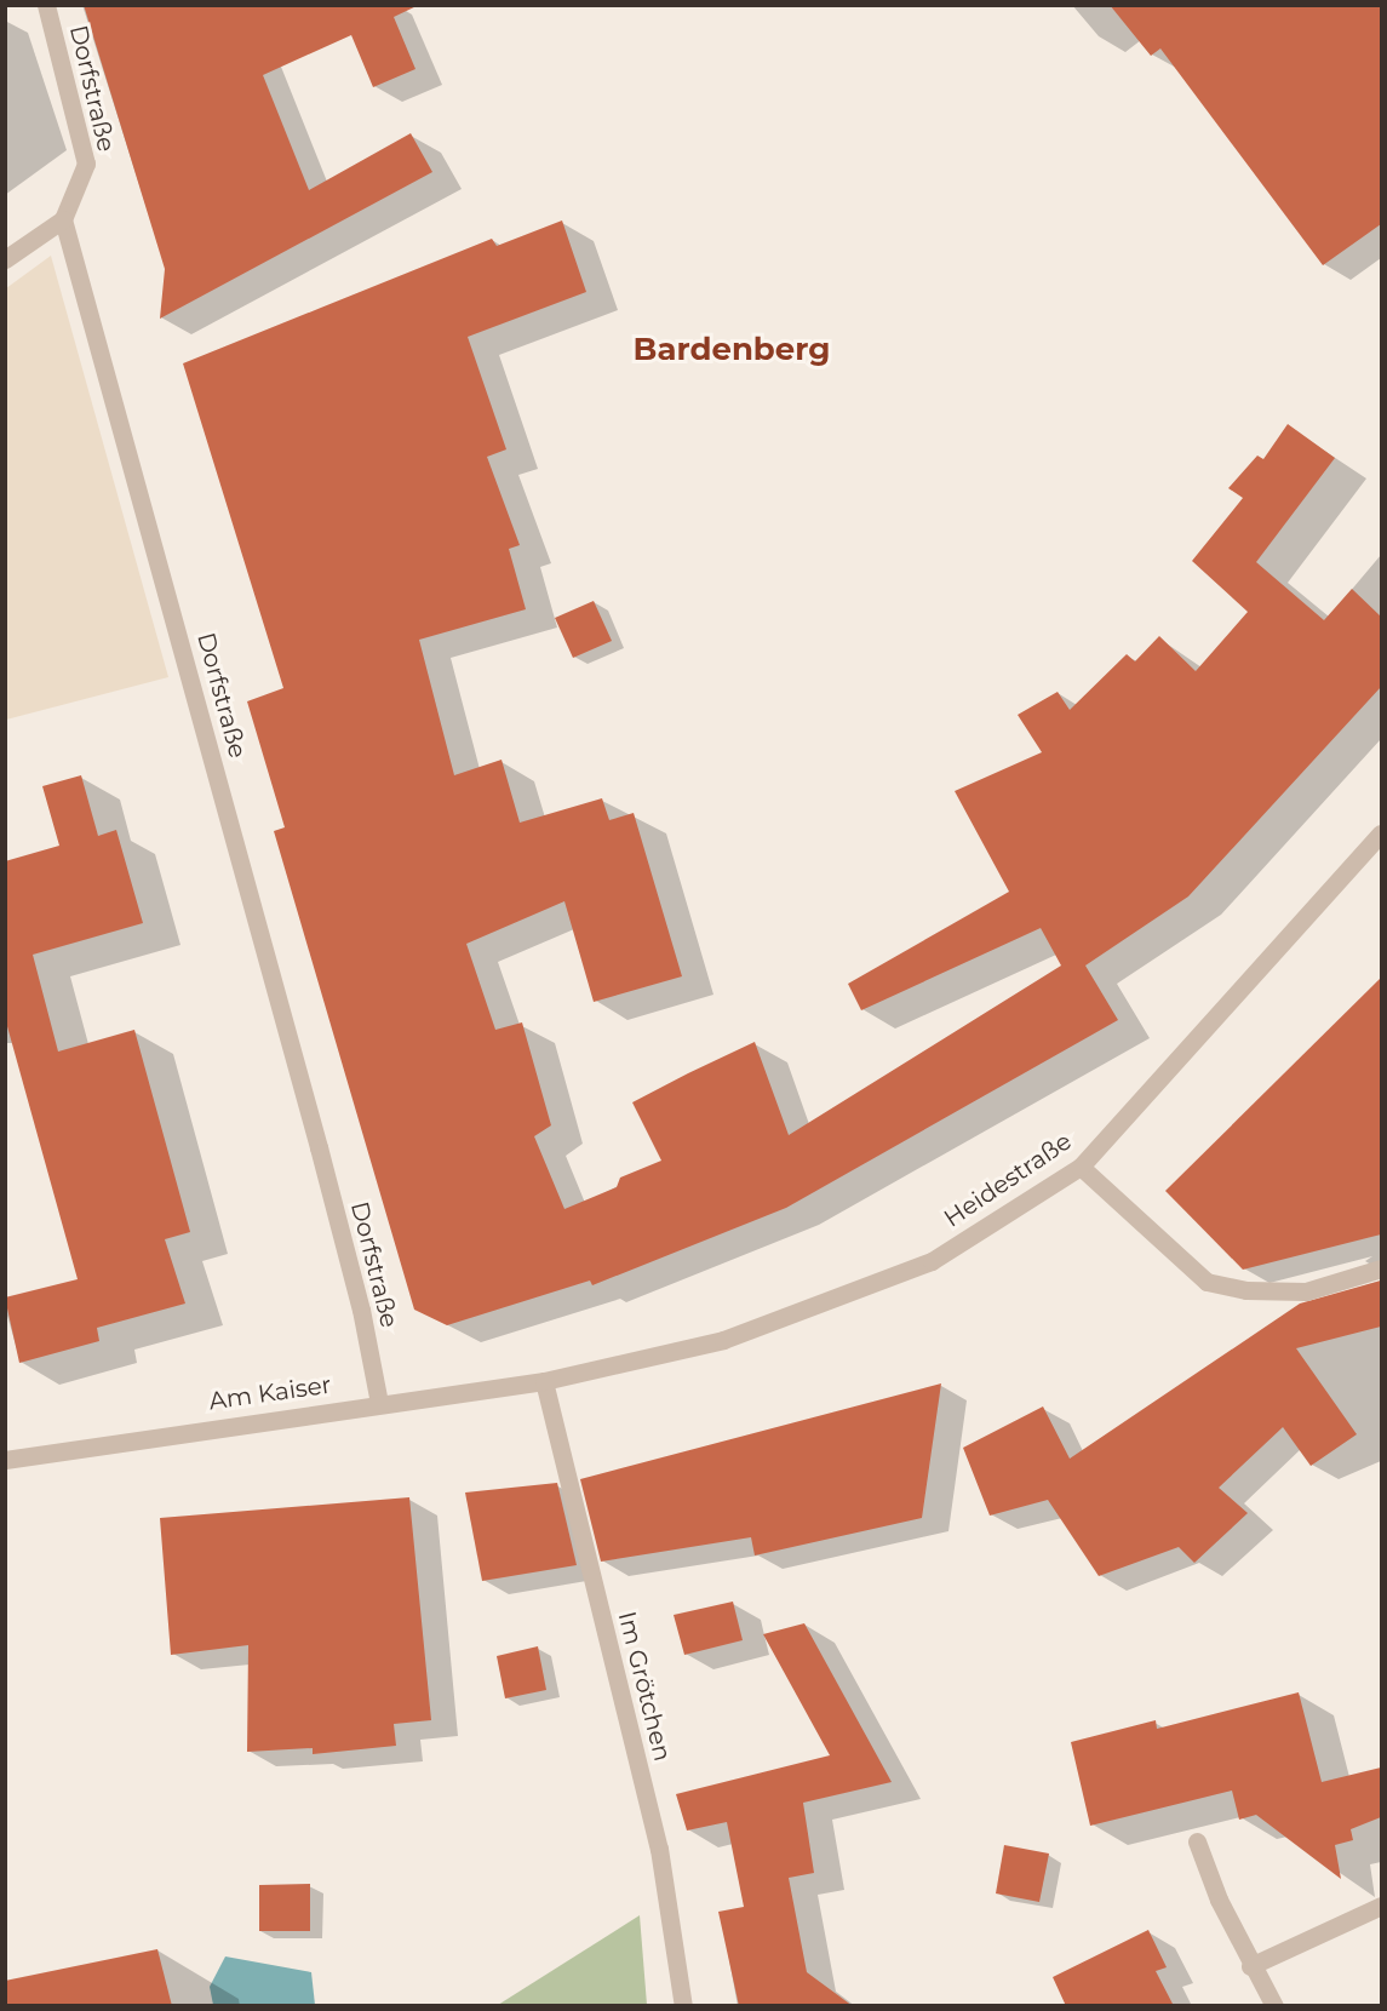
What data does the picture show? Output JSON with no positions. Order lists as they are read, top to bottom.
{
  "streets": {
    "street": [
      "Dorfstraße",
      "Heidestraße",
      "Am Kaiser",
      "Im Grötchen"
    ]
  },
  "crossings": [
    ["Dorfstraße", "Am Kaiser"],
    ["Heidestraße", "Am Kaiser"],
    ["Heidestraße", "Im Grötchen"],
    ["Am Kaiser", "Im Grötchen"]
  ],
  "districts": ["Bardenberg"]
}
